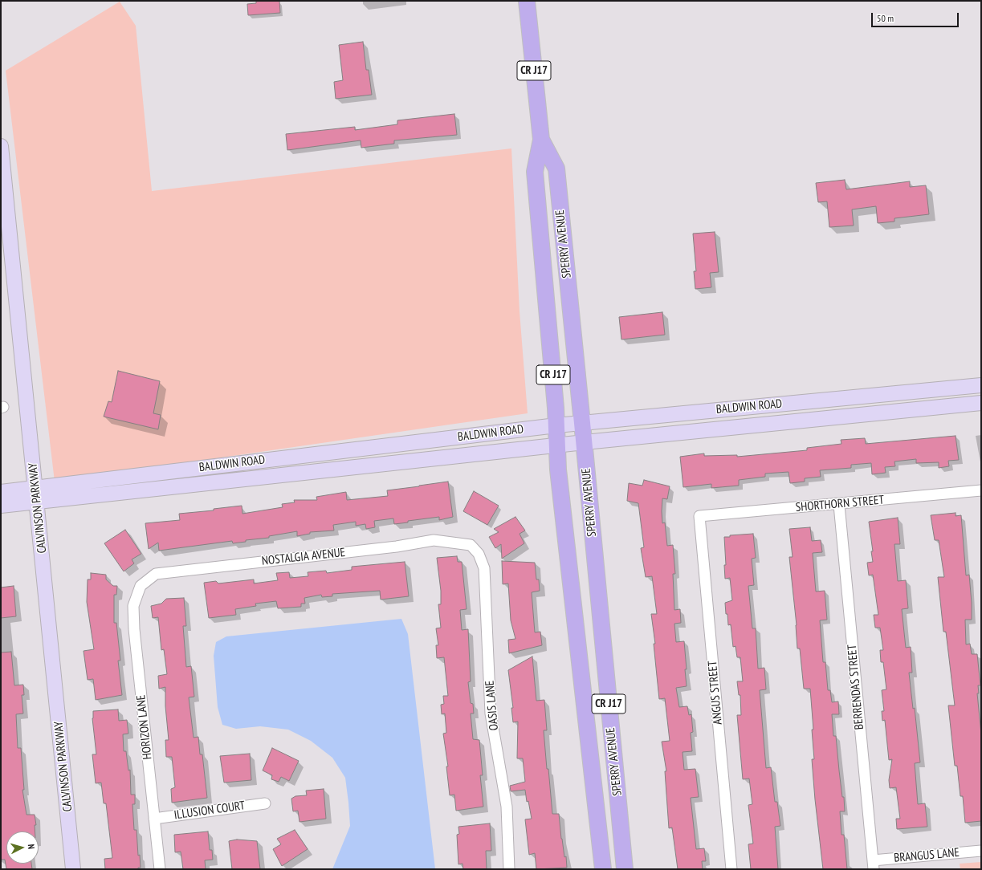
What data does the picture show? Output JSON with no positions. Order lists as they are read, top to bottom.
{
  "streets": {
    "main road": [
      "CR J17",
      "SPERRY AVENUE",
      "BALDWIN ROAD",
      "CALVINSON PARKWAY"
    ],
    "street": [
      "SHORTHORN STREET",
      "NOSTALGIA AVENUE",
      "BERRENDAS STREET",
      "ANGUS STREET",
      "OASIS LANE",
      "HORIZON LANE",
      "ILLUSION COURT",
      "BRANGUS LANE"
    ]
  },
  "crossings": [
    ["SPERRY AVENUE", "BALDWIN ROAD"],
    ["BALDWIN ROAD", "CALVINSON PARKWAY"],
    ["SHORTHORN STREET", "BERRENDAS STREET"],
    ["SHORTHORN STREET", "ANGUS STREET"],
    ["NOSTALGIA AVENUE", "OASIS LANE"],
    ["NOSTALGIA AVENUE", "HORIZON LANE"],
    ["BERRENDAS STREET", "BRANGUS LANE"],
    ["HORIZON LANE", "ILLUSION COURT"]
  ],
  "scale_bar": "50 m",
  "north": "right"
}
